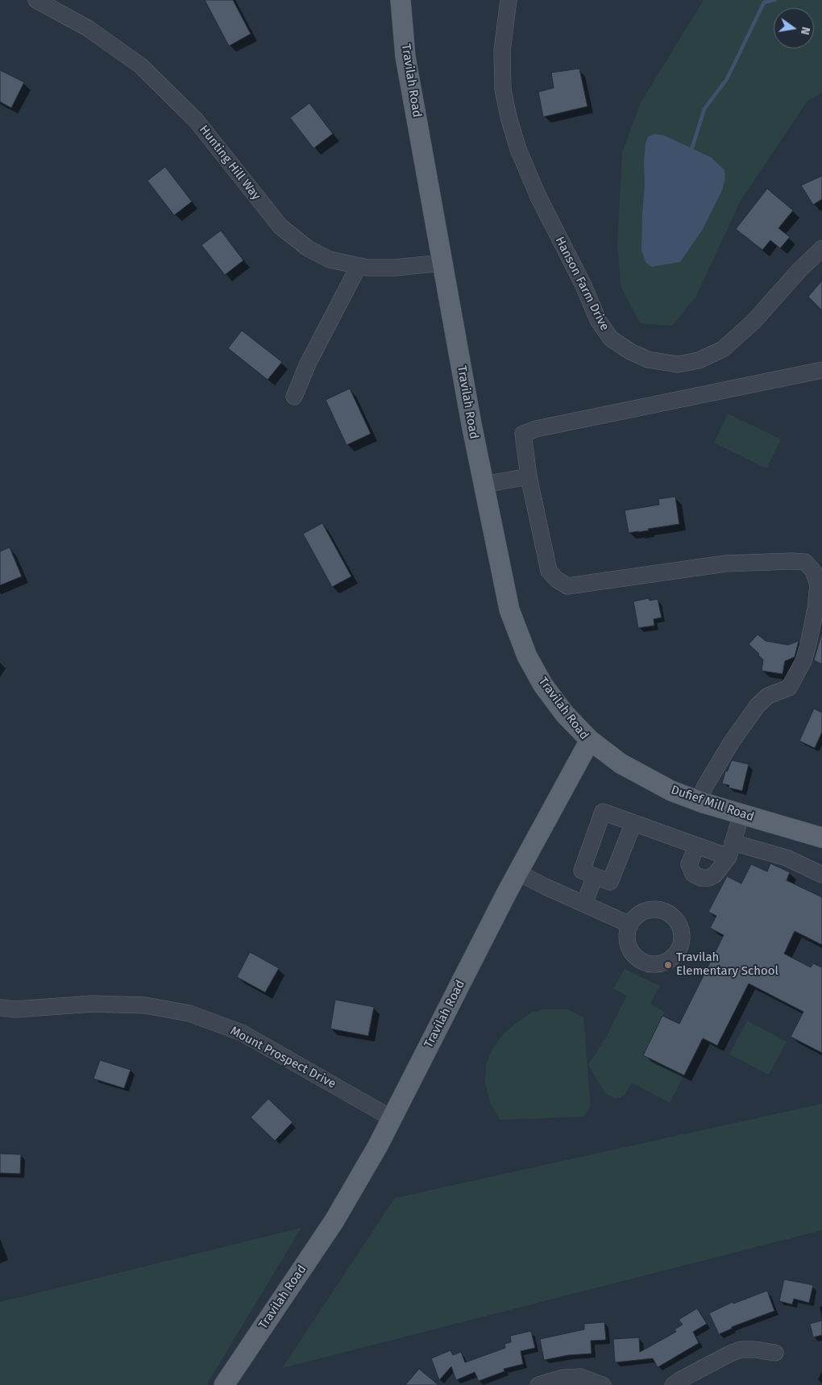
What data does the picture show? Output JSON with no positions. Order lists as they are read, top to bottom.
{
  "streets": {
    "main road": ["Travilah Road", "Dufief Mill Road"],
    "street": ["Hunting Hill Way", "Hanson Farm Drive", "Mount Prospect Drive"]
  },
  "crossings": [
    ["Travilah Road", "Hunting Hill Way"],
    ["Travilah Road", "Dufief Mill Road"],
    ["Travilah Road", "Mount Prospect Drive"]
  ],
  "places": ["Travilah Elementary School"],
  "north": "right"
}
